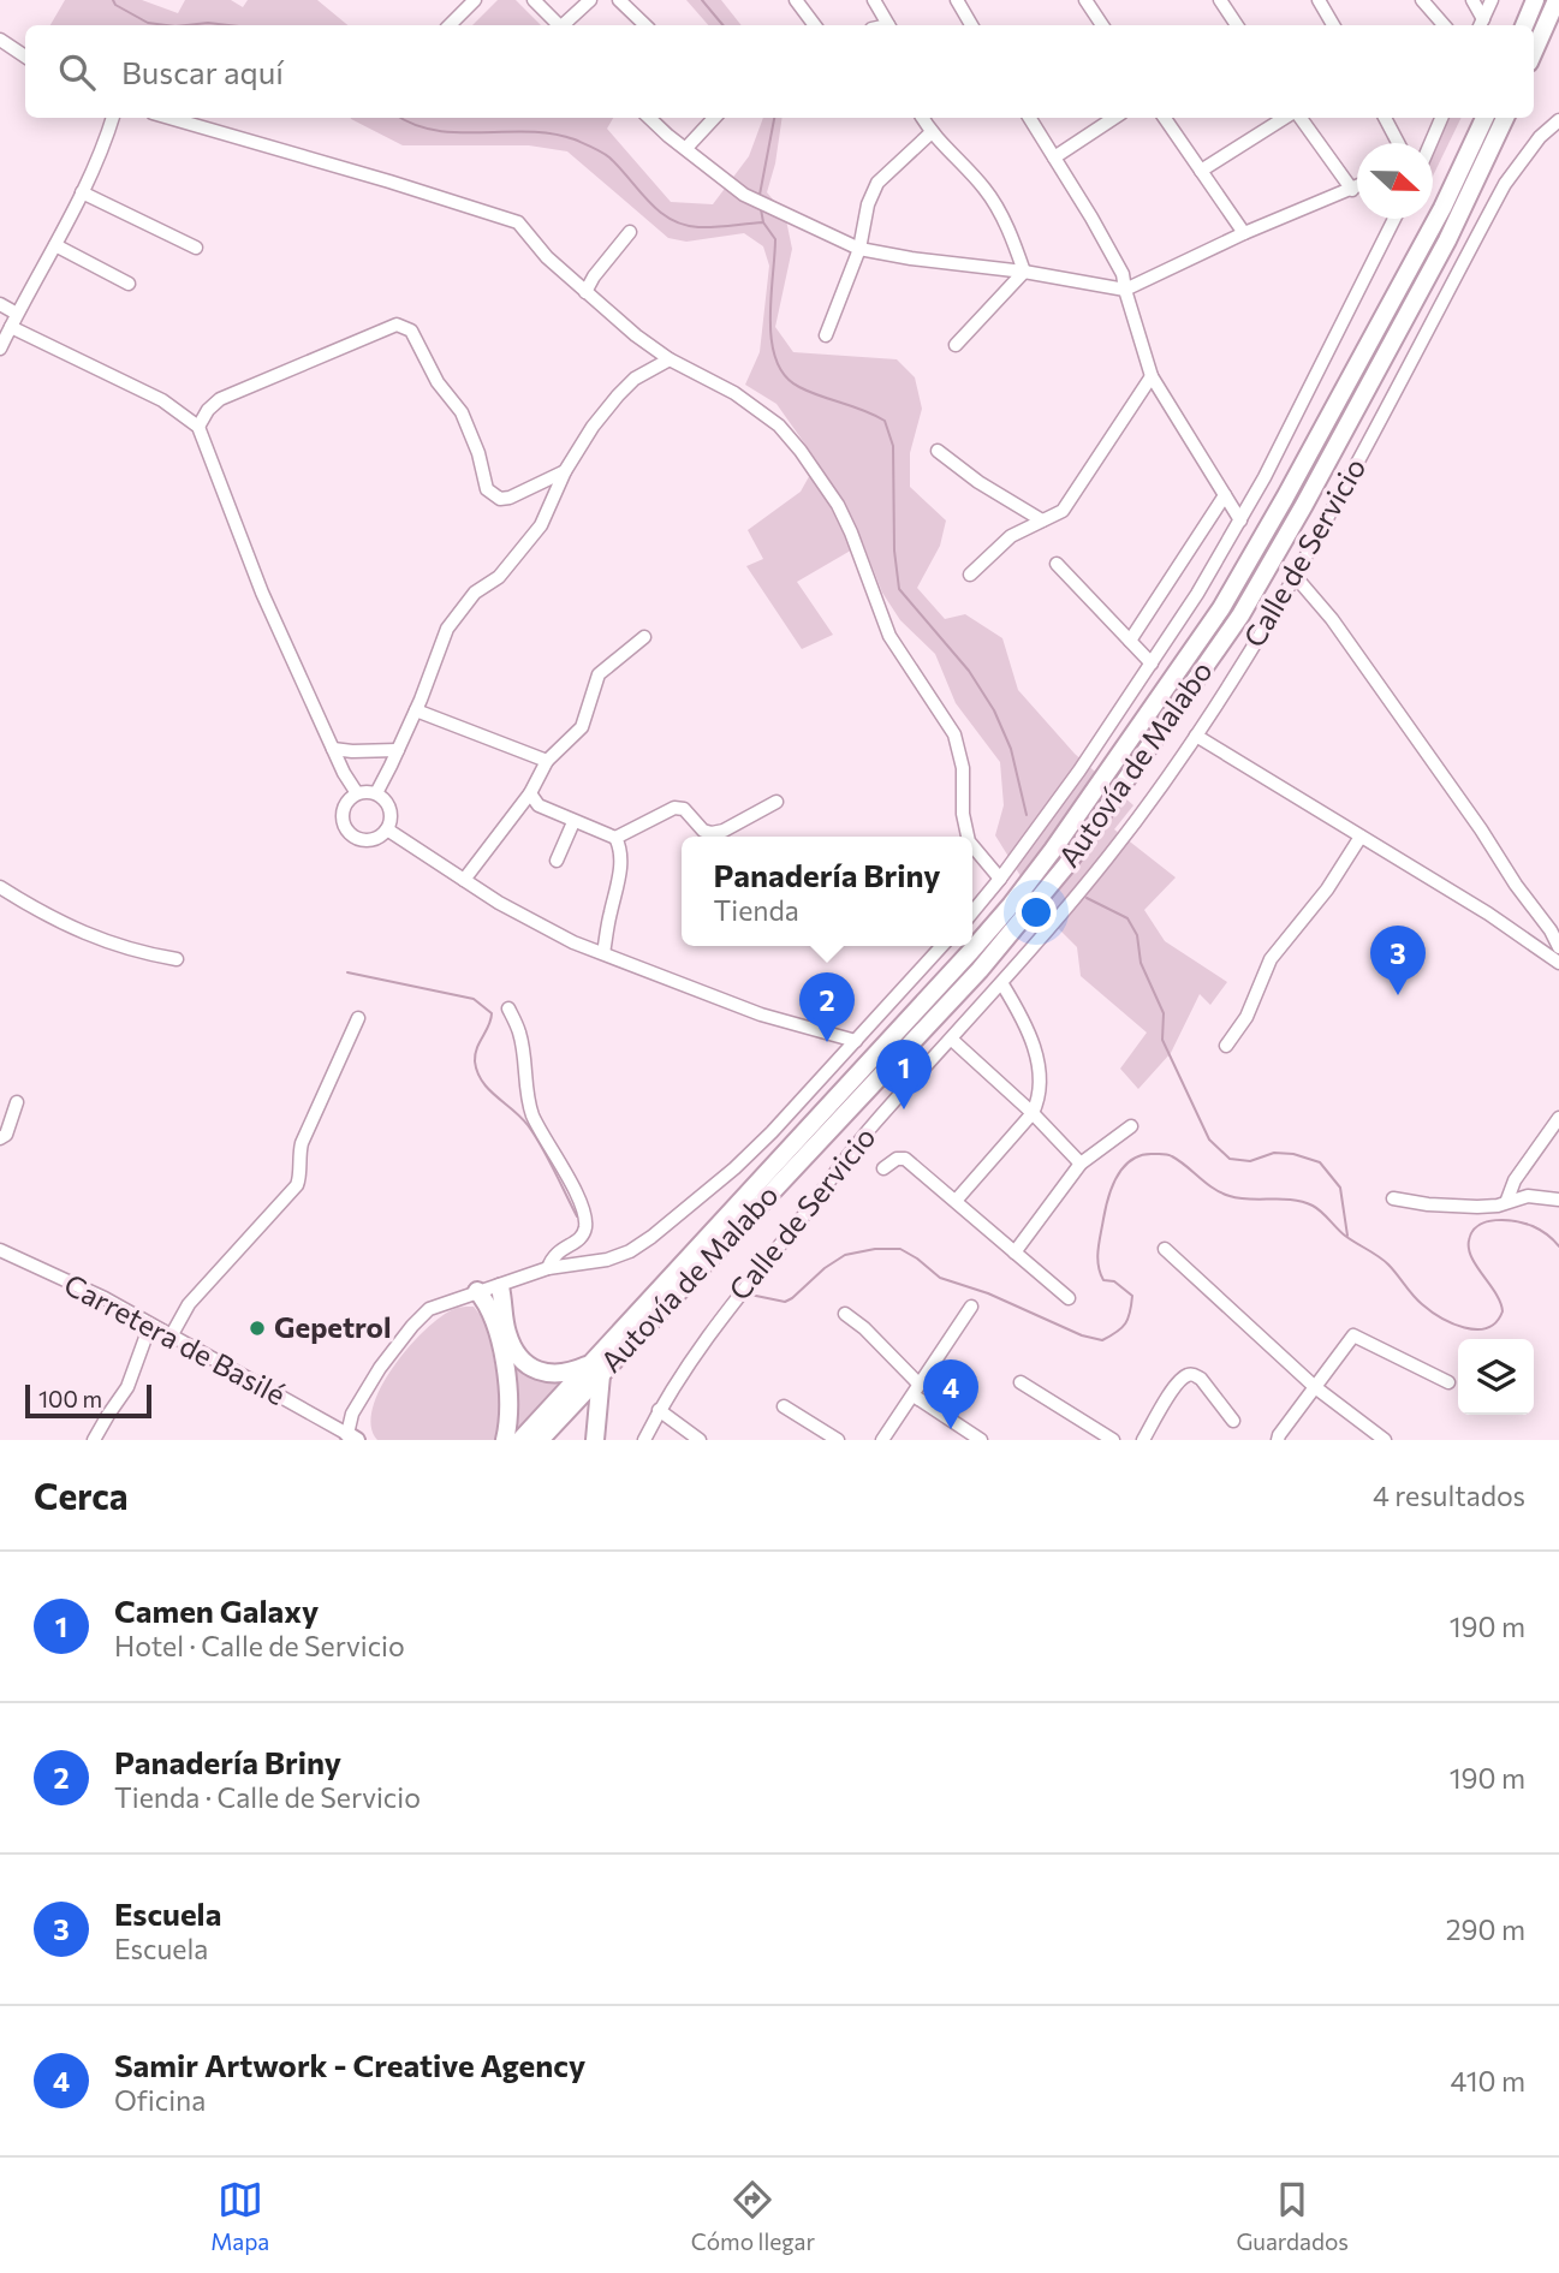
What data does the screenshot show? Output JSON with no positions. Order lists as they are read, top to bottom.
{
  "streets": {
    "highway": ["Autovía de Malabo"],
    "street": ["Calle de Servicio", "Carretera de Basilé"]
  },
  "places": ["Gepetrol"],
  "scale_bar": "100 m",
  "north": "right",
  "page": {
    "search": "Buscar aquí",
    "popup": ["Panadería Briny", "Tienda"],
    "pins": [
      "3",
      "2",
      "1",
      "4"
    ],
    "scale": "100 m",
    "heading": ["Cerca", "4 resultados"],
    "list": [
      {
        "mark": "1",
        "name": "Camen Galaxy",
        "note": "Hotel · Calle de Servicio",
        "value": "190 m"
      },
      {
        "mark": "2",
        "name": "Panadería Briny",
        "note": "Tienda · Calle de Servicio",
        "value": "190 m"
      },
      {
        "mark": "3",
        "name": "Escuela",
        "note": "Escuela",
        "value": "290 m"
      },
      {
        "mark": "4",
        "name": "Samir Artwork - Creative Agency",
        "note": "Oficina",
        "value": "410 m"
      }
    ],
    "nav": ["Mapa", "Cómo llegar", "Guardados"]
  }
}
